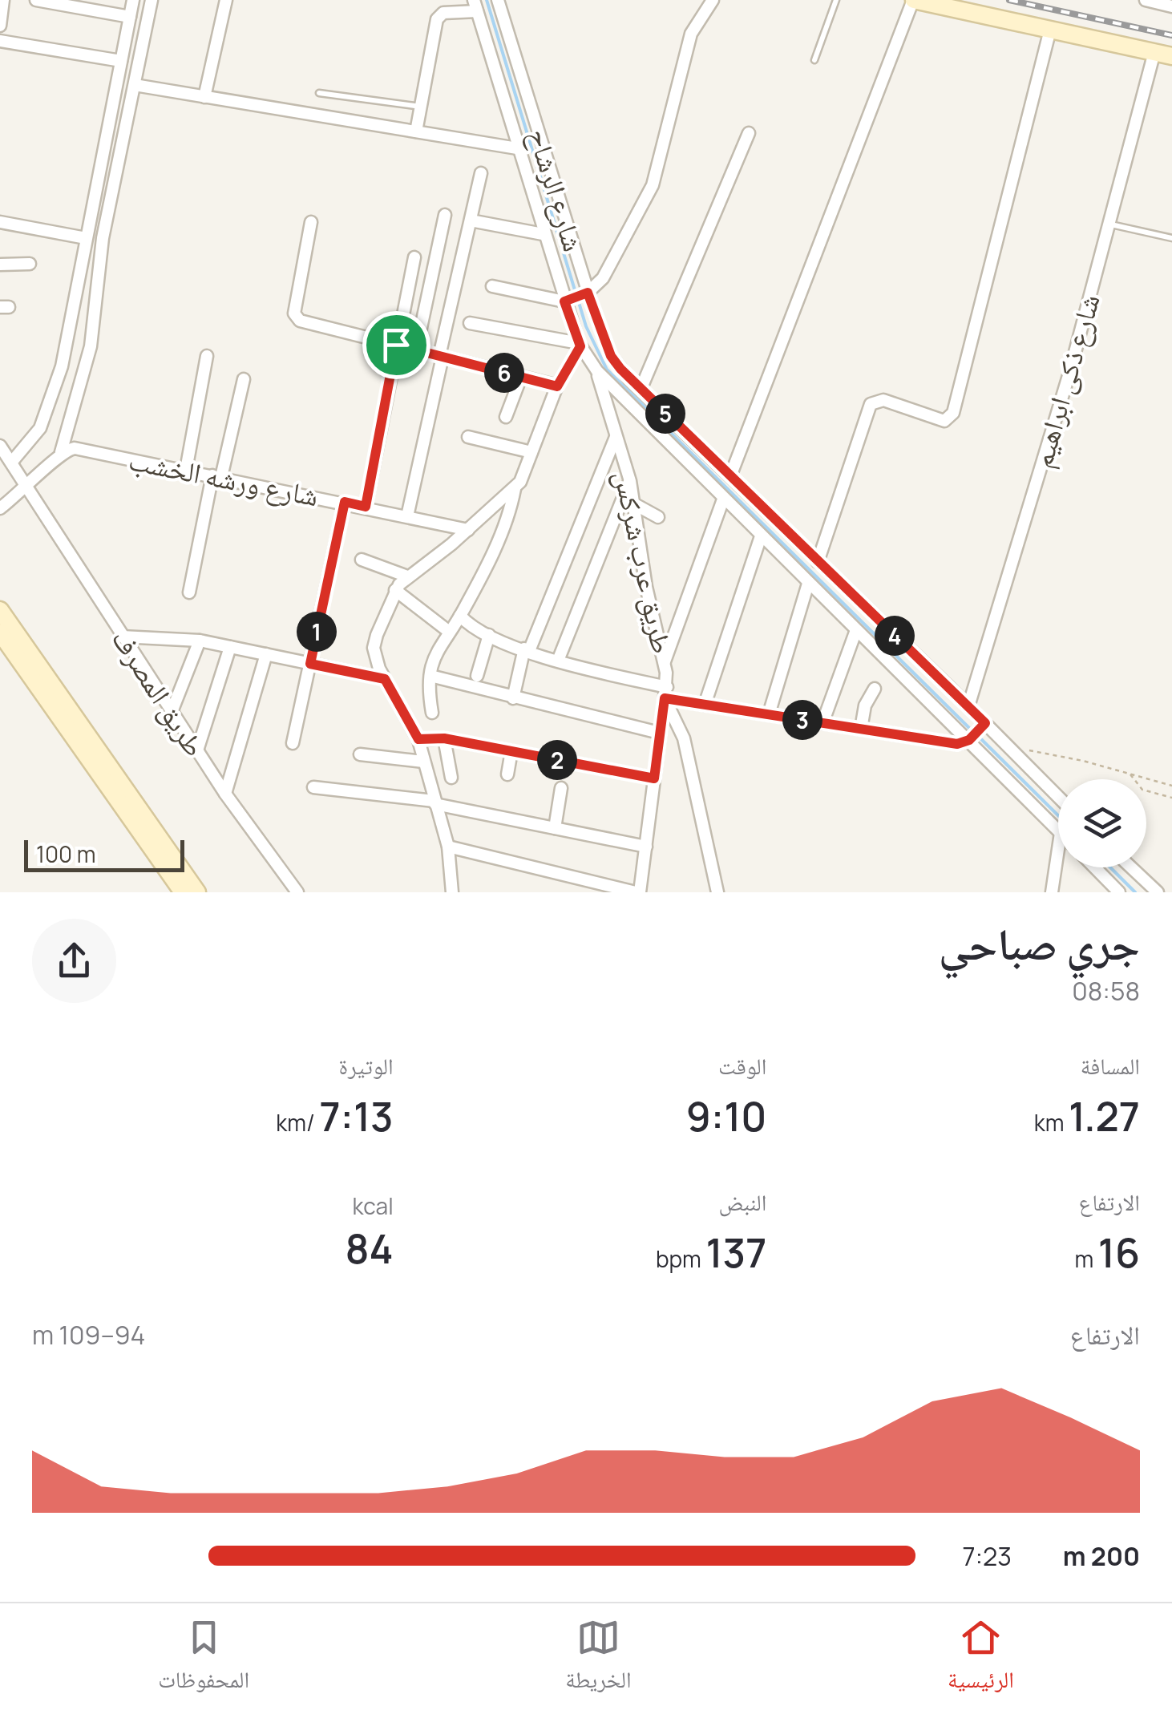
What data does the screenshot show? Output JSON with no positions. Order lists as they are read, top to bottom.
{
  "streets": {
    "street": [
      "شارع الرشاح",
      "شارع ذكى ابراهيم",
      "شارع ورشه الخشب",
      "طريق عرب شركس",
      "طريق المصرف"
    ]
  },
  "crossings": [
    ["شارع الرشاح", "شارع ذكى ابراهيم"]
  ],
  "scale_bar": "100 m",
  "page": {
    "pins": [
      "6",
      "5",
      "1",
      "4",
      "3",
      "2"
    ],
    "scale": "100 m",
    "heading": ["جري صباحي", "08:58"],
    "stats": [
      ["المسافة", "1.27 km"],
      ["الوقت", "9:10"],
      ["الوتيرة", "7:13 /km"],
      ["الارتفاع", "16 m"],
      ["النبض", "137 bpm"],
      ["kcal", "84"]
    ],
    "chart": ["الارتفاع", "94–109 m"],
    "list": [
      {
        "name": "200 m",
        "note": "7:23"
      }
    ],
    "tabs": ["الرئيسية", "الخريطة", "المحفوظات"]
  }
}
